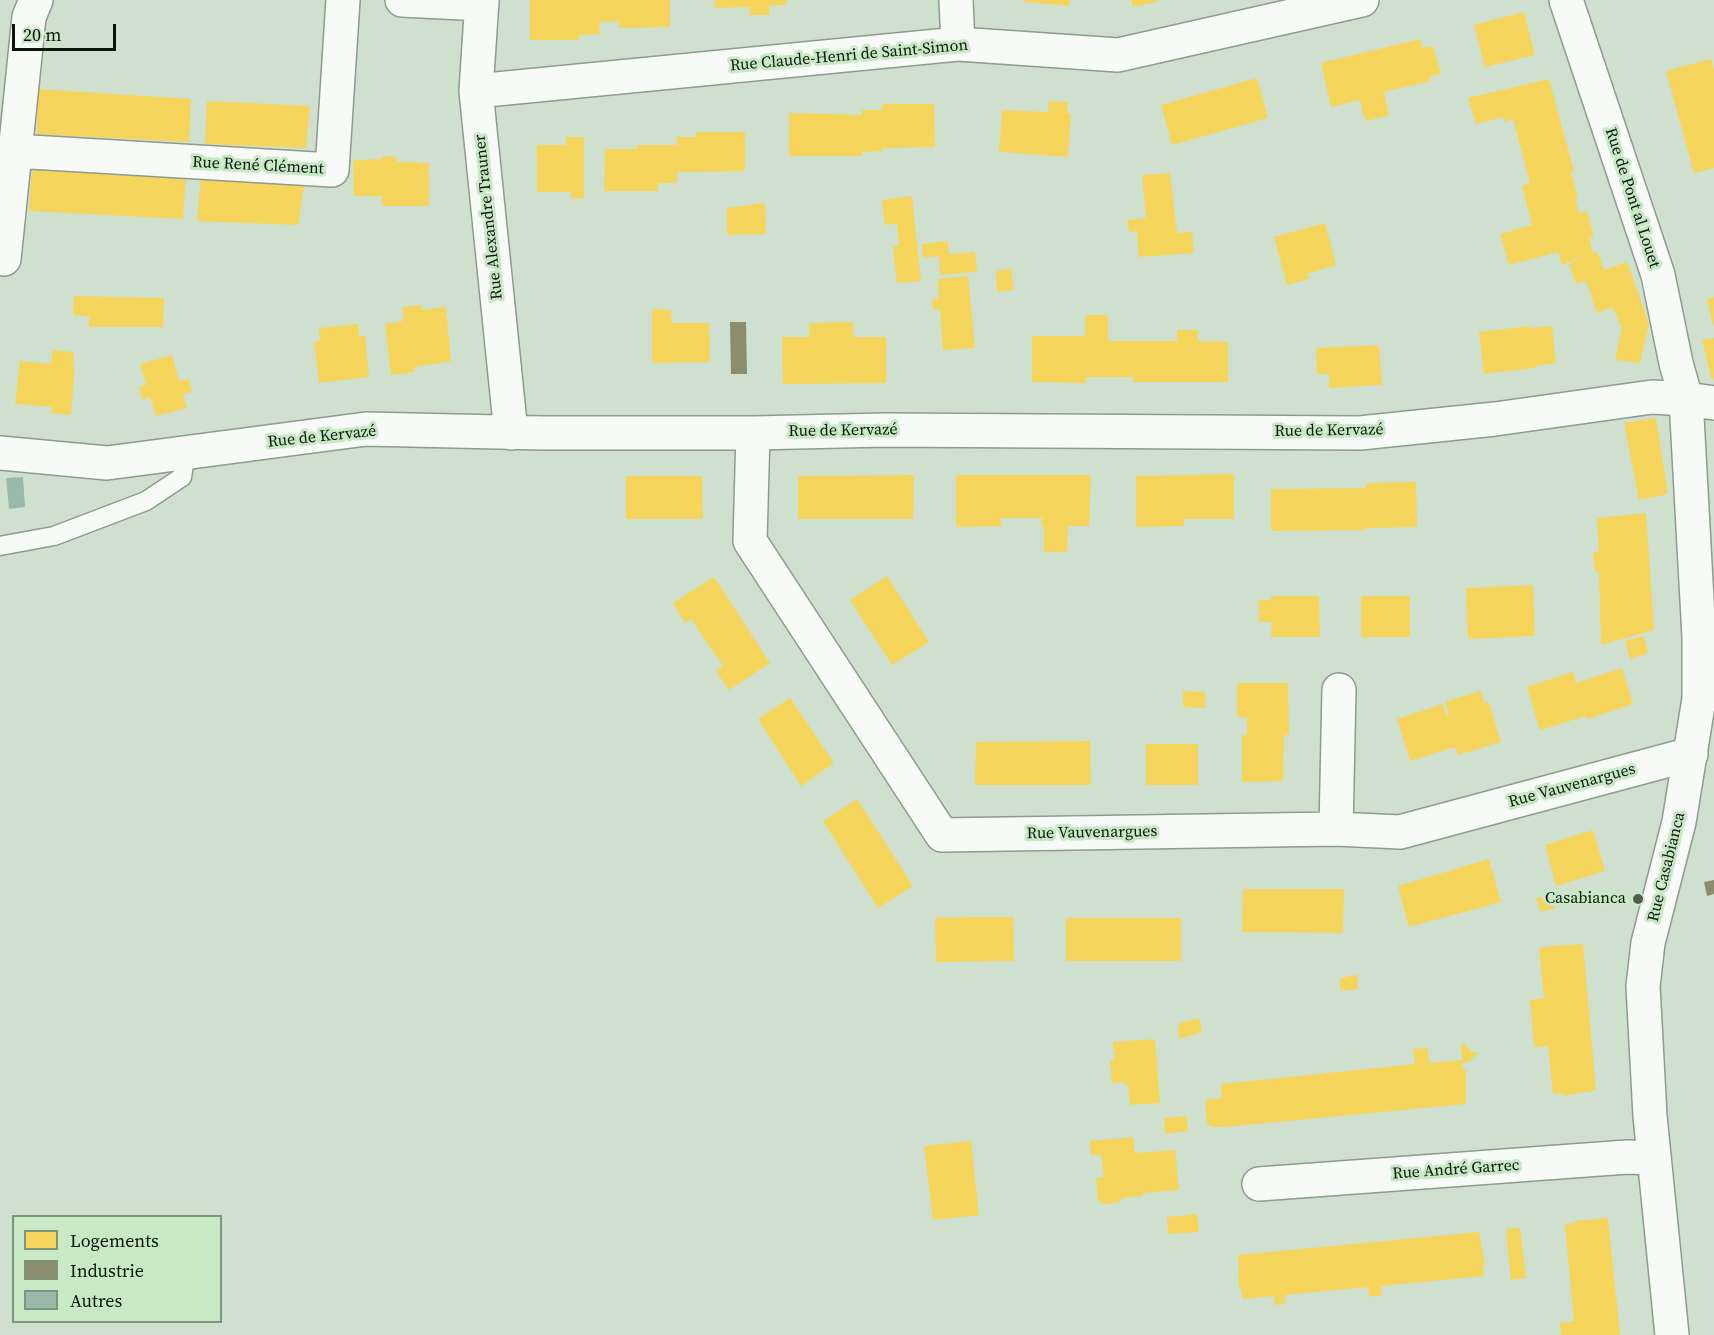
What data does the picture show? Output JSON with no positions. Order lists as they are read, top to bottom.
{
  "streets": {
    "street": [
      "Rue Claude-Henri de Saint-Simon",
      "Rue René Clément",
      "Rue de Pont al Louet",
      "Rue Alexandre Trauner",
      "Rue de Kervazé",
      "Rue Vauvenargues",
      "Rue Casabianca",
      "Rue André Garrec"
    ]
  },
  "crossings": [
    ["Rue Claude-Henri de Saint-Simon", "Rue Alexandre Trauner"],
    ["Rue de Pont al Louet", "Rue de Kervazé"],
    ["Rue de Pont al Louet", "Rue Casabianca"],
    ["Rue Alexandre Trauner", "Rue de Kervazé"],
    ["Rue de Kervazé", "Rue Vauvenargues"],
    ["Rue de Kervazé", "Rue Casabianca"],
    ["Rue Vauvenargues", "Rue Casabianca"],
    ["Rue Casabianca", "Rue André Garrec"]
  ],
  "places": ["Casabianca"],
  "legend": ["Logements", "Industrie", "Autres"],
  "scale_bar": "20 m"
}
